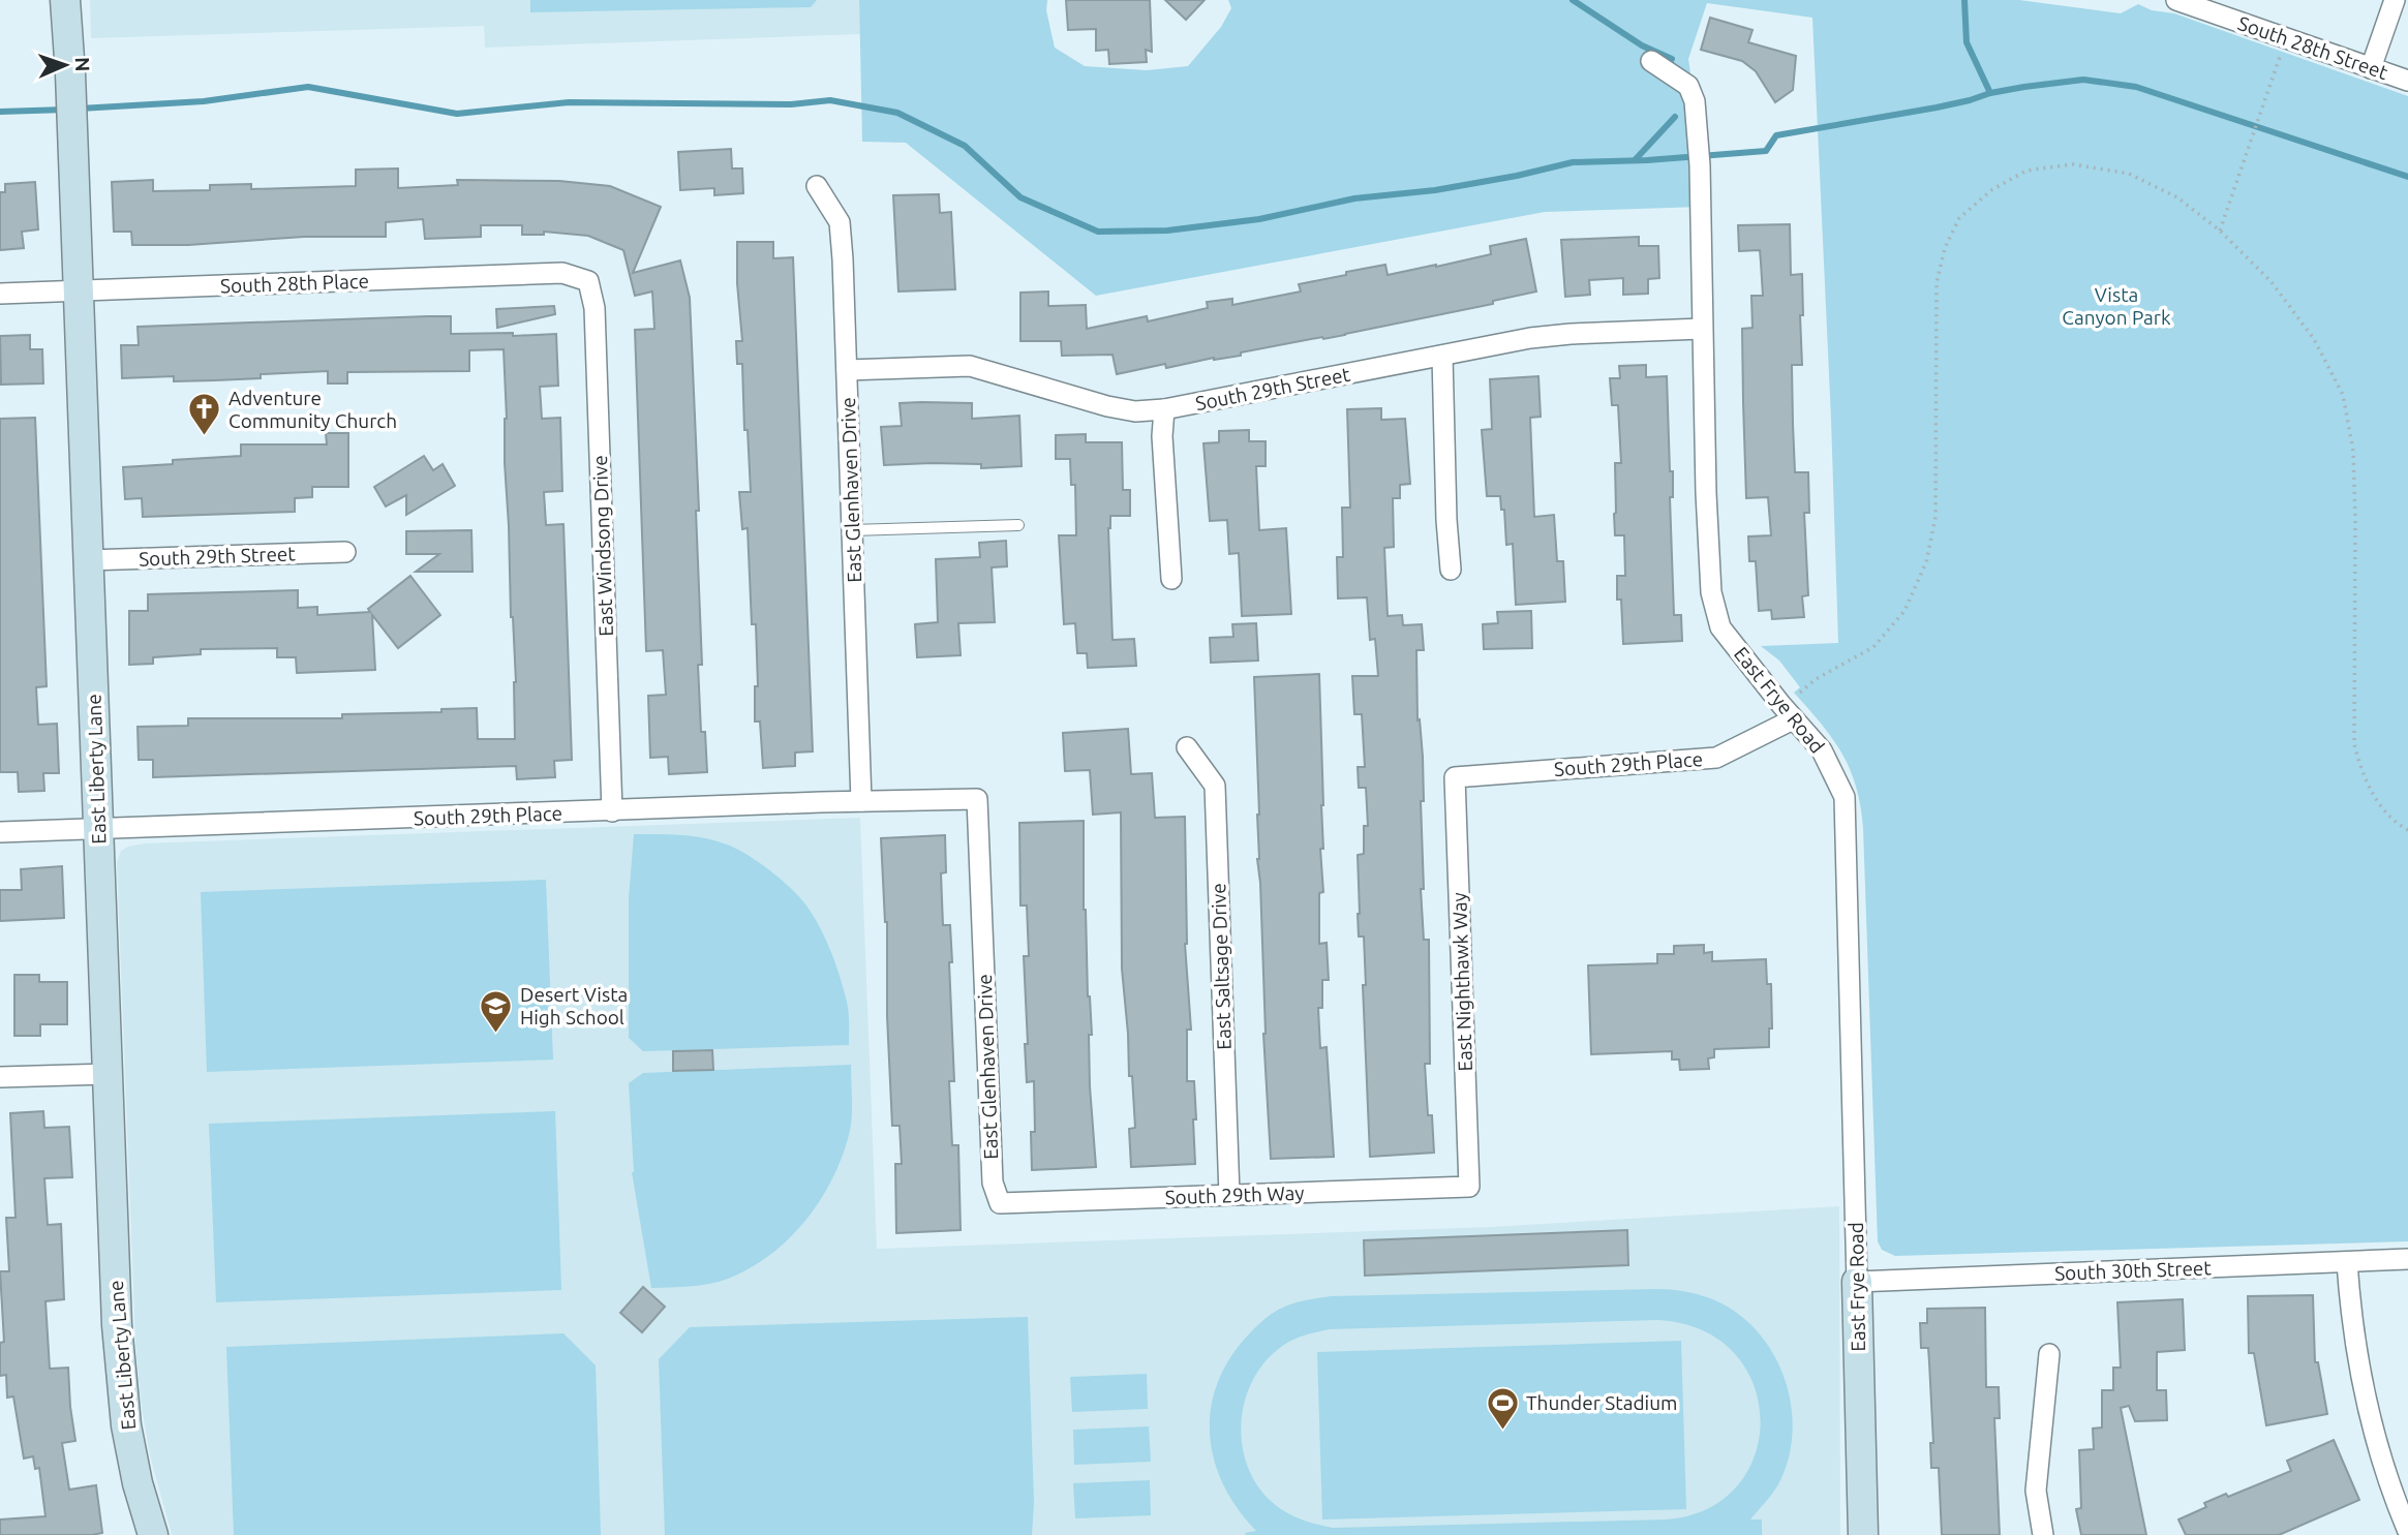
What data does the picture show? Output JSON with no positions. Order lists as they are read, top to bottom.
{
  "streets": {
    "street": [
      "South 28th Street",
      "South 28th Place",
      "South 29th Street",
      "East Glenhaven Drive",
      "East Windsong Drive",
      "East Frye Road",
      "South 29th Place",
      "East Liberty Lane",
      "East Saltsage Drive",
      "East Nighthawk Way",
      "South 29th Way",
      "South 30th Street"
    ]
  },
  "crossings": [
    ["South 28th Place", "East Windsong Drive"],
    ["South 28th Place", "East Liberty Lane"],
    ["South 29th Street", "East Glenhaven Drive"],
    ["South 29th Street", "East Frye Road"],
    ["South 29th Street", "East Liberty Lane"],
    ["East Glenhaven Drive", "South 29th Place"],
    ["East Glenhaven Drive", "South 29th Way"],
    ["East Windsong Drive", "South 29th Place"],
    ["East Frye Road", "South 29th Place"],
    ["East Frye Road", "South 30th Street"],
    ["South 29th Place", "East Liberty Lane"],
    ["South 29th Place", "East Nighthawk Way"],
    ["East Saltsage Drive", "South 29th Way"],
    ["East Nighthawk Way", "South 29th Way"]
  ],
  "parks": ["Vista Canyon Park"],
  "places": {
    "church": ["Adventure Community Church"],
    "school or university": ["Desert Vista High School"],
    "sports": ["Thunder Stadium"]
  },
  "north": "right"
}
